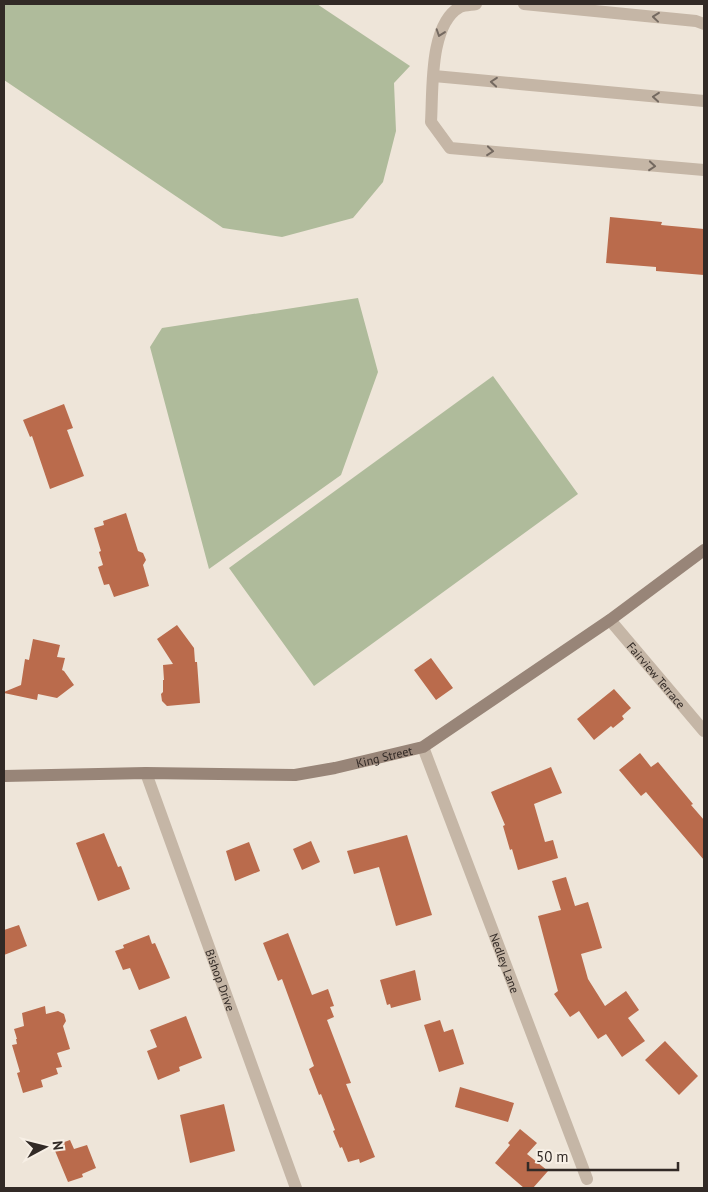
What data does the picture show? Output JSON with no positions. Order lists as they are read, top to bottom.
{
  "streets": {
    "main road": ["King Street"],
    "street": ["Fairview Terrace", "Nedley Lane", "Bishop Drive"]
  },
  "crossings": [
    ["Fairview Terrace", "King Street"],
    ["King Street", "Nedley Lane"],
    ["King Street", "Bishop Drive"]
  ],
  "scale_bar": "50 m",
  "north": "right"
}
